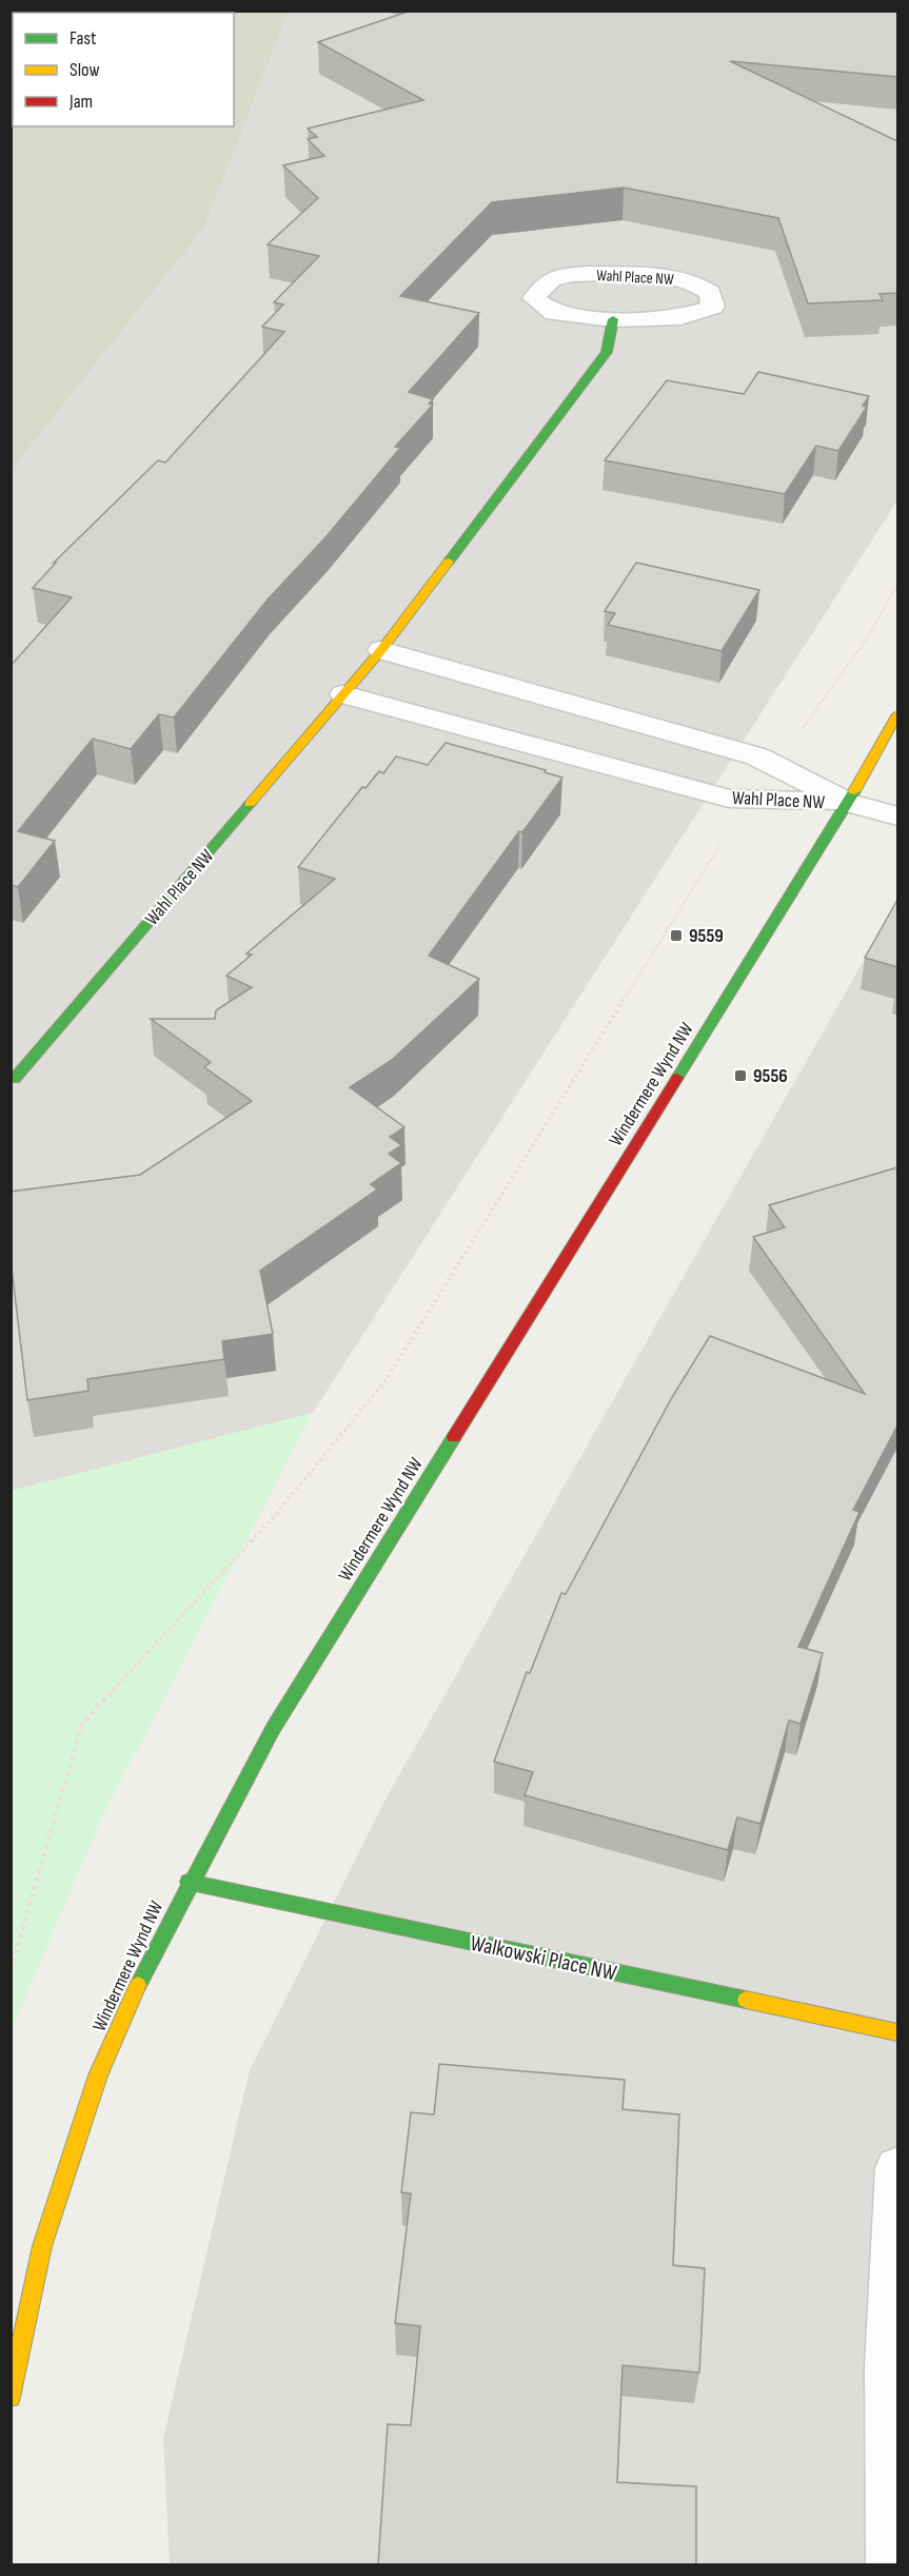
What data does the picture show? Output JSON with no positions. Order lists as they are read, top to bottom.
{
  "streets": {
    "street": ["Wahl Place NW", "Windermere Wynd NW", "Walkowski Place NW"]
  },
  "crossings": [
    ["Wahl Place NW", "Windermere Wynd NW"],
    ["Windermere Wynd NW", "Walkowski Place NW"]
  ],
  "places": {
    "transit": ["9559", "9556"]
  },
  "legend": ["Fast", "Slow", "Jam"]
}
